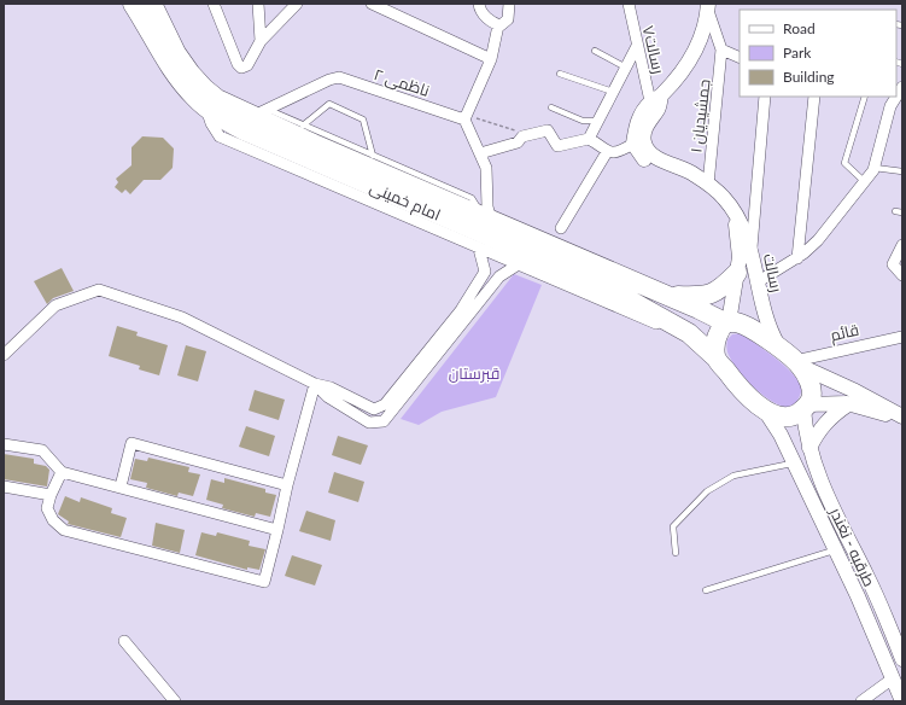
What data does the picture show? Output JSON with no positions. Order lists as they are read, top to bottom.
{
  "streets": {
    "highway": ["امام خمینی"],
    "street": [
      "رسالت۷",
      "ناظمی ۲",
      "جمشیدیان ۱",
      "رسالت",
      "قائم",
      "طرقبه - نغندر"
    ]
  },
  "crossings": [
    ["رسالت۷", "رسالت"],
    ["ناظمی ۲", "امام خمینی"],
    ["جمشیدیان ۱", "رسالت"],
    ["امام خمینی", "رسالت"],
    ["امام خمینی", "قائم"],
    ["امام خمینی", "طرقبه - نغندر"],
    ["رسالت", "قائم"]
  ],
  "parks": ["قبرستان"],
  "legend": ["Road", "Park", "Building"]
}
